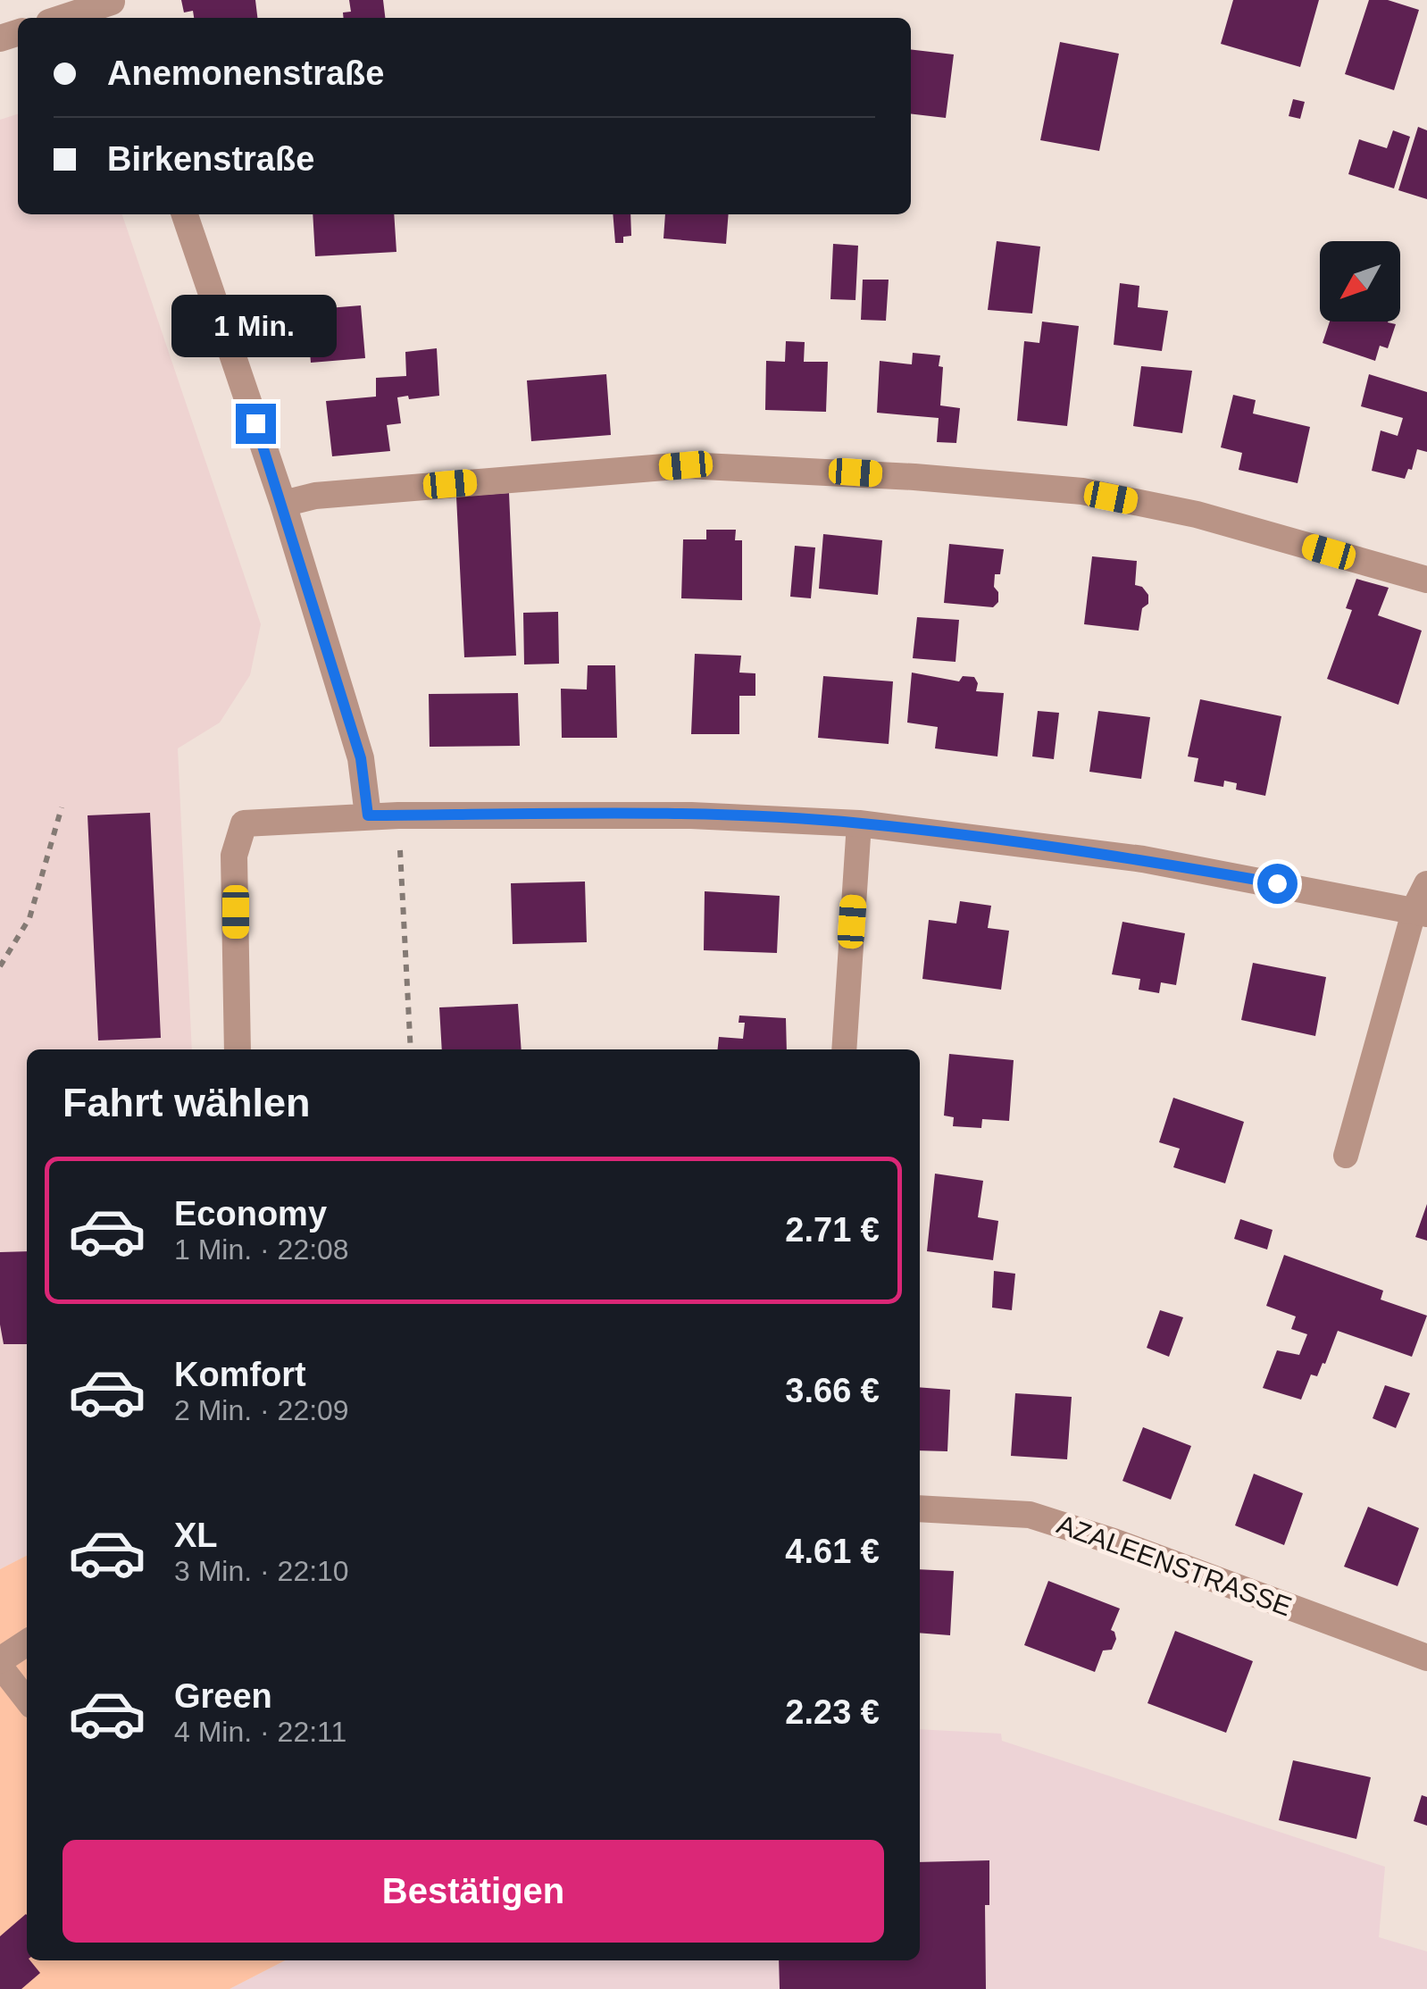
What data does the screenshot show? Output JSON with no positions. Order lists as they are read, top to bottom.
{
  "streets": {
    "street": ["AZALEENSTRASSE"]
  },
  "north": "bottom left",
  "page": {
    "banner": ["Anemonenstraße", "Birkenstraße"],
    "bubble": "1 Min.",
    "heading": "Fahrt wählen",
    "list": [
      {
        "name": "Economy",
        "note": "1 Min. · 22:08",
        "value": "2.71 €"
      },
      {
        "name": "Komfort",
        "note": "2 Min. · 22:09",
        "value": "3.66 €"
      },
      {
        "name": "XL",
        "note": "3 Min. · 22:10",
        "value": "4.61 €"
      },
      {
        "name": "Green",
        "note": "4 Min. · 22:11",
        "value": "2.23 €"
      }
    ],
    "buttons": "Bestätigen"
  }
}
